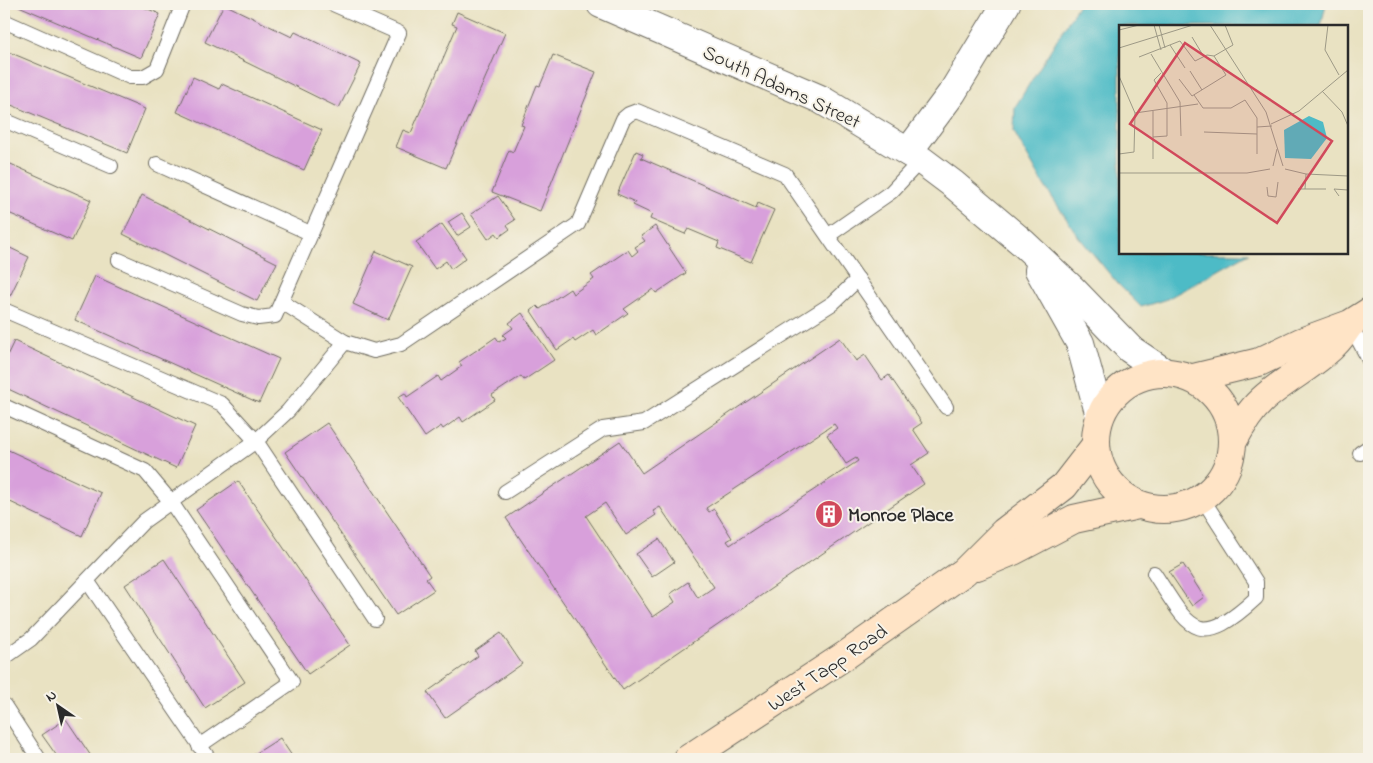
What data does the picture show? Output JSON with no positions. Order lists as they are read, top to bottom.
{
  "streets": {
    "main road": ["West Tapp Road"],
    "street": ["South Adams Street"]
  },
  "crossings": [
    ["South Adams Street", "West Tapp Road"]
  ],
  "places": {
    "building": ["Monroe Place"]
  },
  "north": "top left"
}
